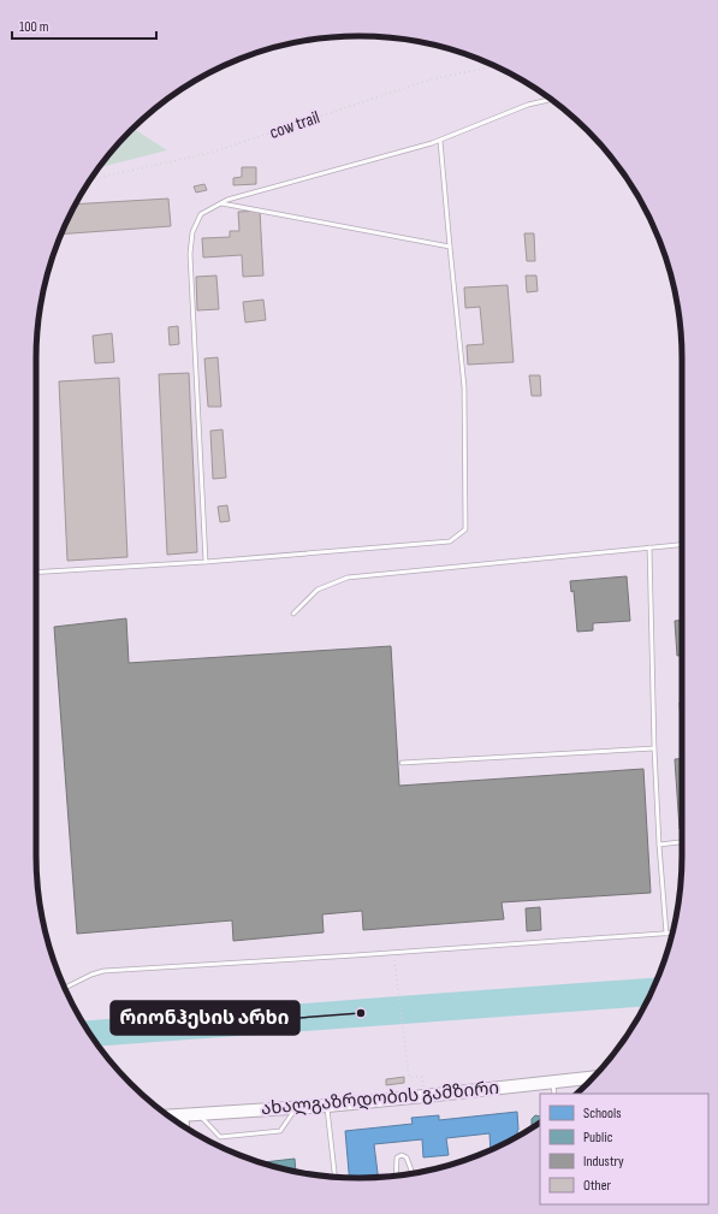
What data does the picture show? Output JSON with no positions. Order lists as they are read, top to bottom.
{
  "streets": {
    "main road": ["ახალგაზრდობის გამზირი"],
    "path": ["cow trail"]
  },
  "places": ["რიონჰესის არხი"],
  "legend": [
    "Schools",
    "Public",
    "Industry",
    "Other"
  ],
  "scale_bar": "100 m"
}
